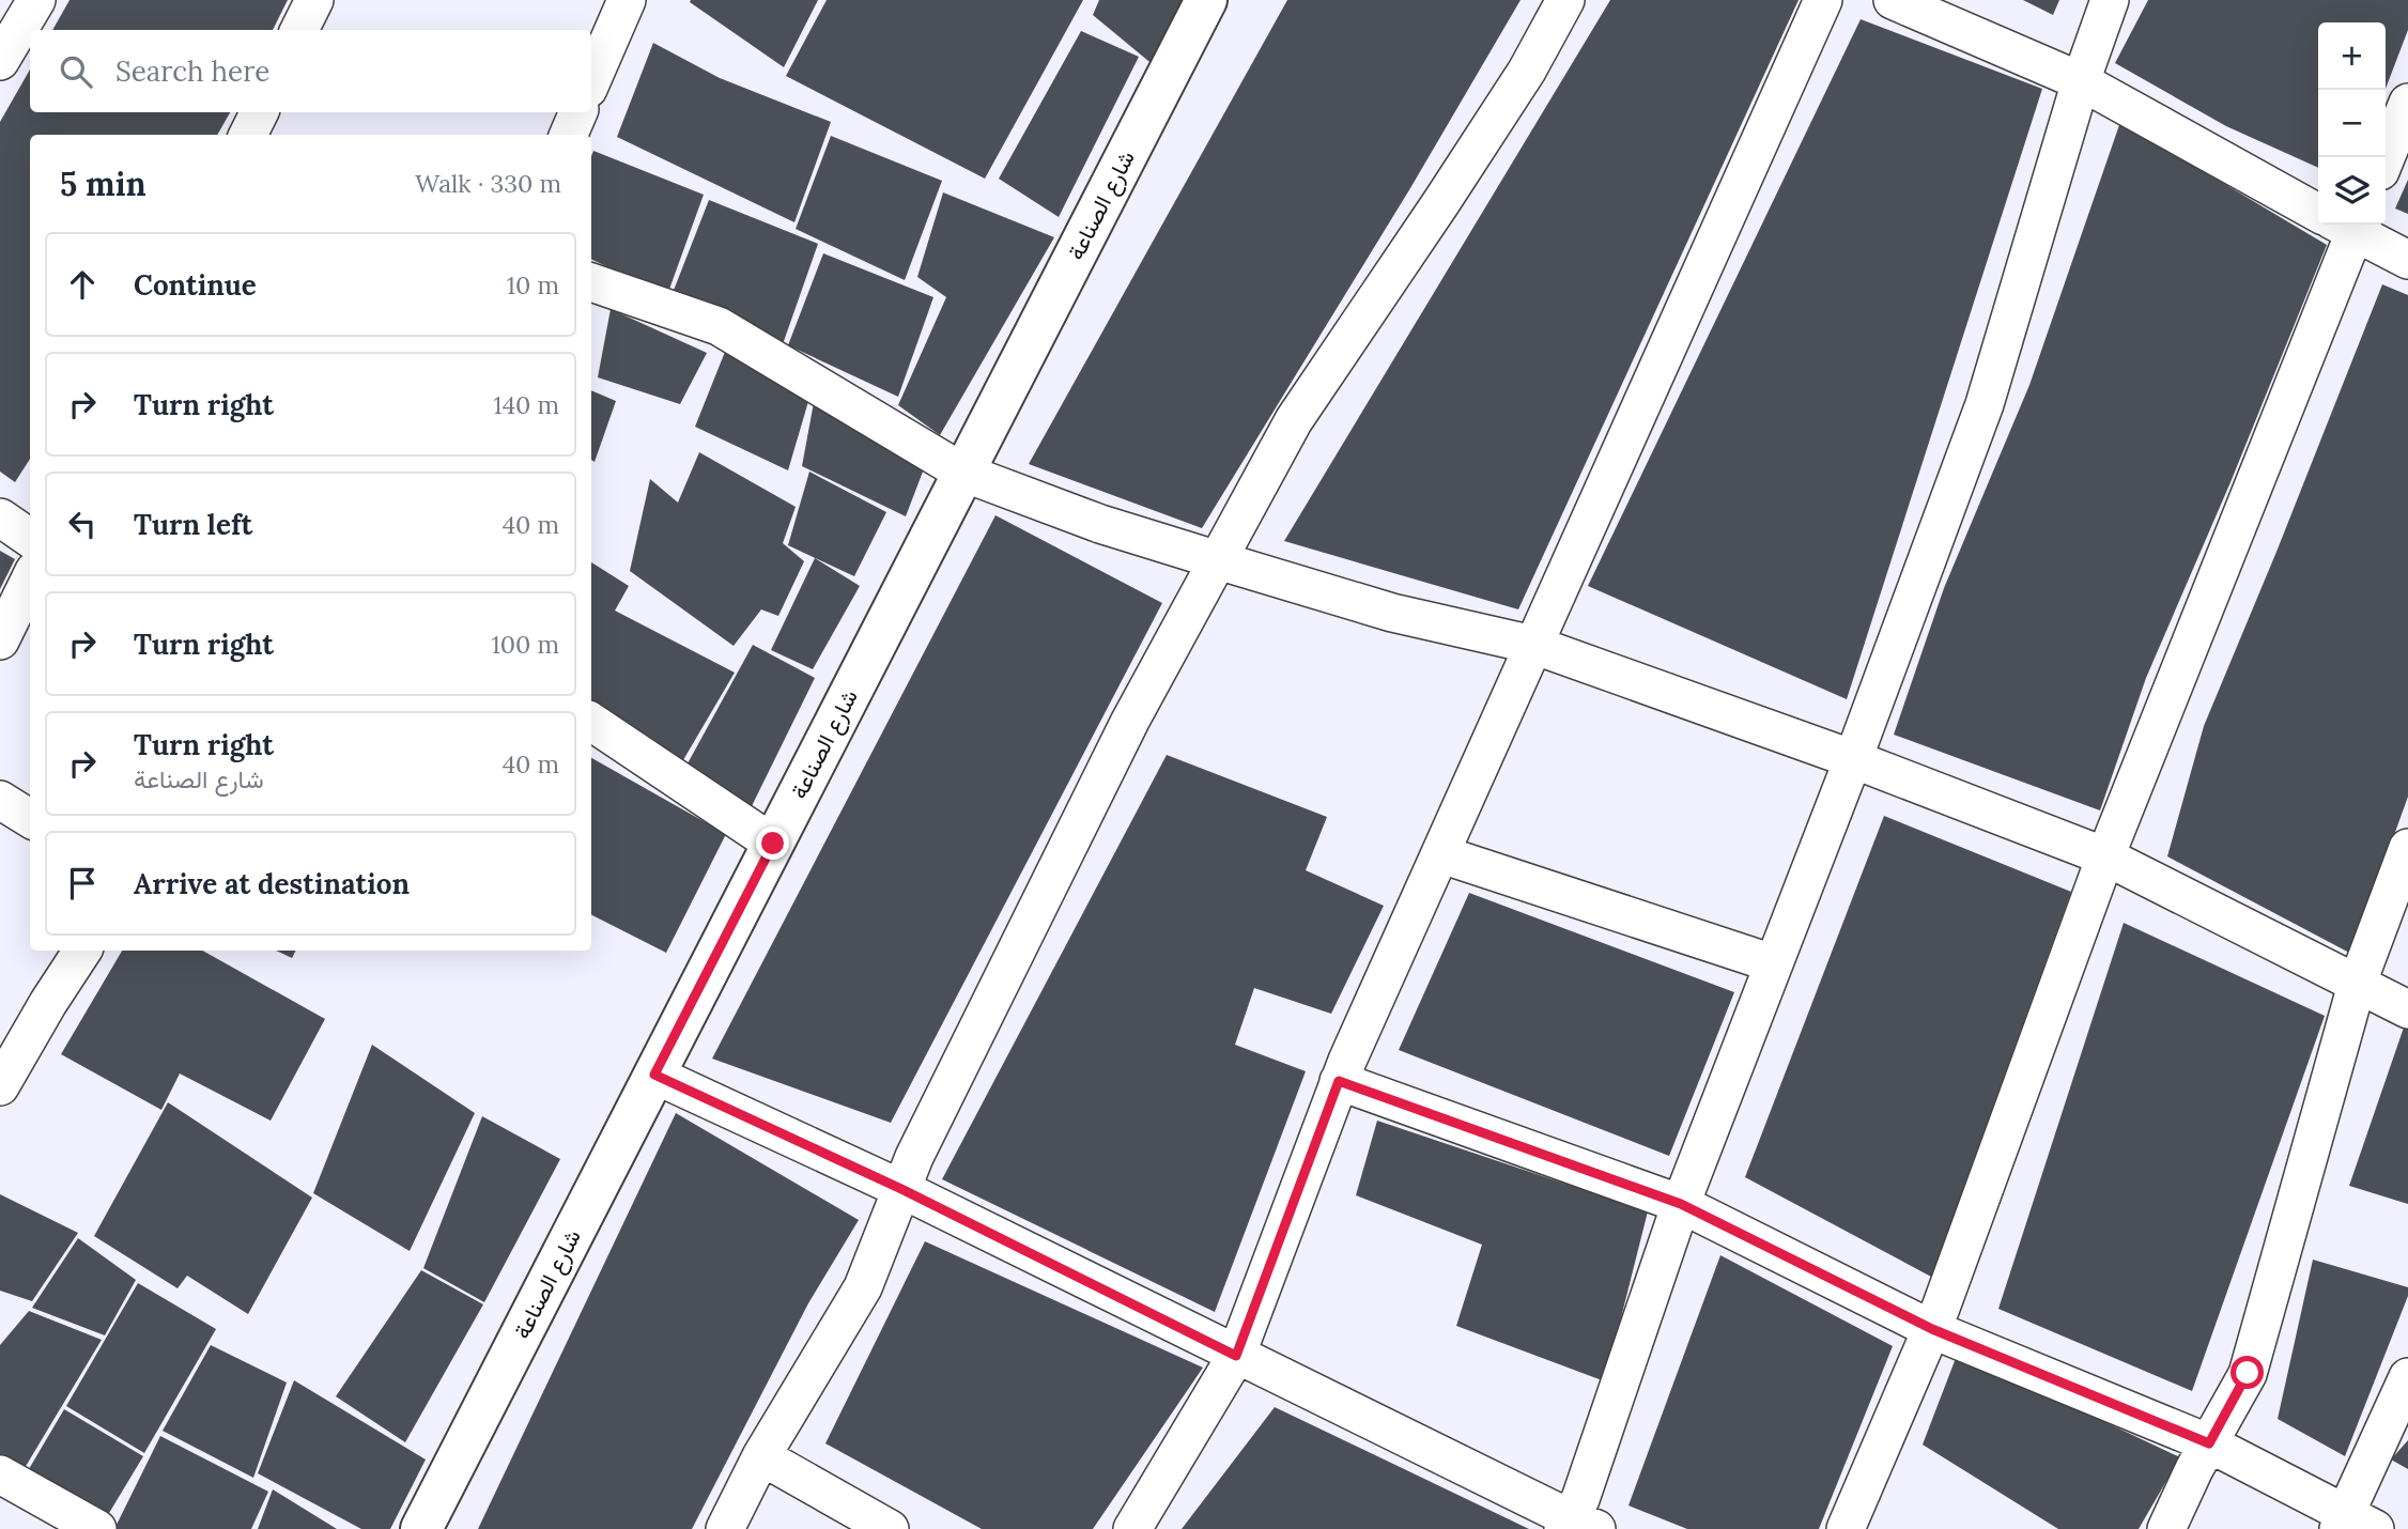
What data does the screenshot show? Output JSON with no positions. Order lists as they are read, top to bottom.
{
  "streets": {
    "street": ["شارع الصناعة"]
  },
  "page": {
    "map_buttons": ["+", "−"],
    "search": "Search here",
    "heading": ["5 min", "Walk · 330 m"],
    "list": [
      ["Continue", "10 m"],
      ["Turn right", "140 m"],
      ["Turn left", "40 m"],
      ["Turn right", "100 m"],
      ["Turn right", "شارع الصناعة", "40 m"],
      "Arrive at destination"
    ]
  }
}
